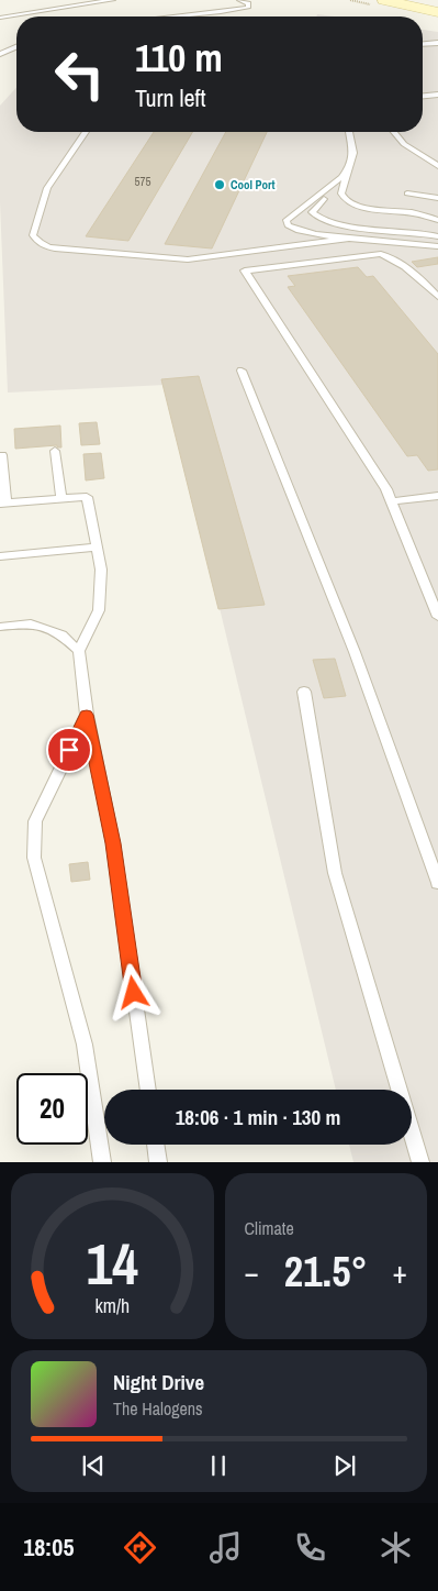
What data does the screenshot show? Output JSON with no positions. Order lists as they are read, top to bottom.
{
  "places": ["Cool Port"],
  "house_numbers": ["575"],
  "page": {
    "turn": ["110 m", "Turn left"],
    "limit": "20",
    "trip": "18:06 · 1 min · 130 m",
    "tile": "Climate",
    "heat": ["−", "21.5°", "+"],
    "song": ["Night Drive", "The Halogens"],
    "tabs": "18:05",
    "gauge": ["14", "km/h"]
  }
}
